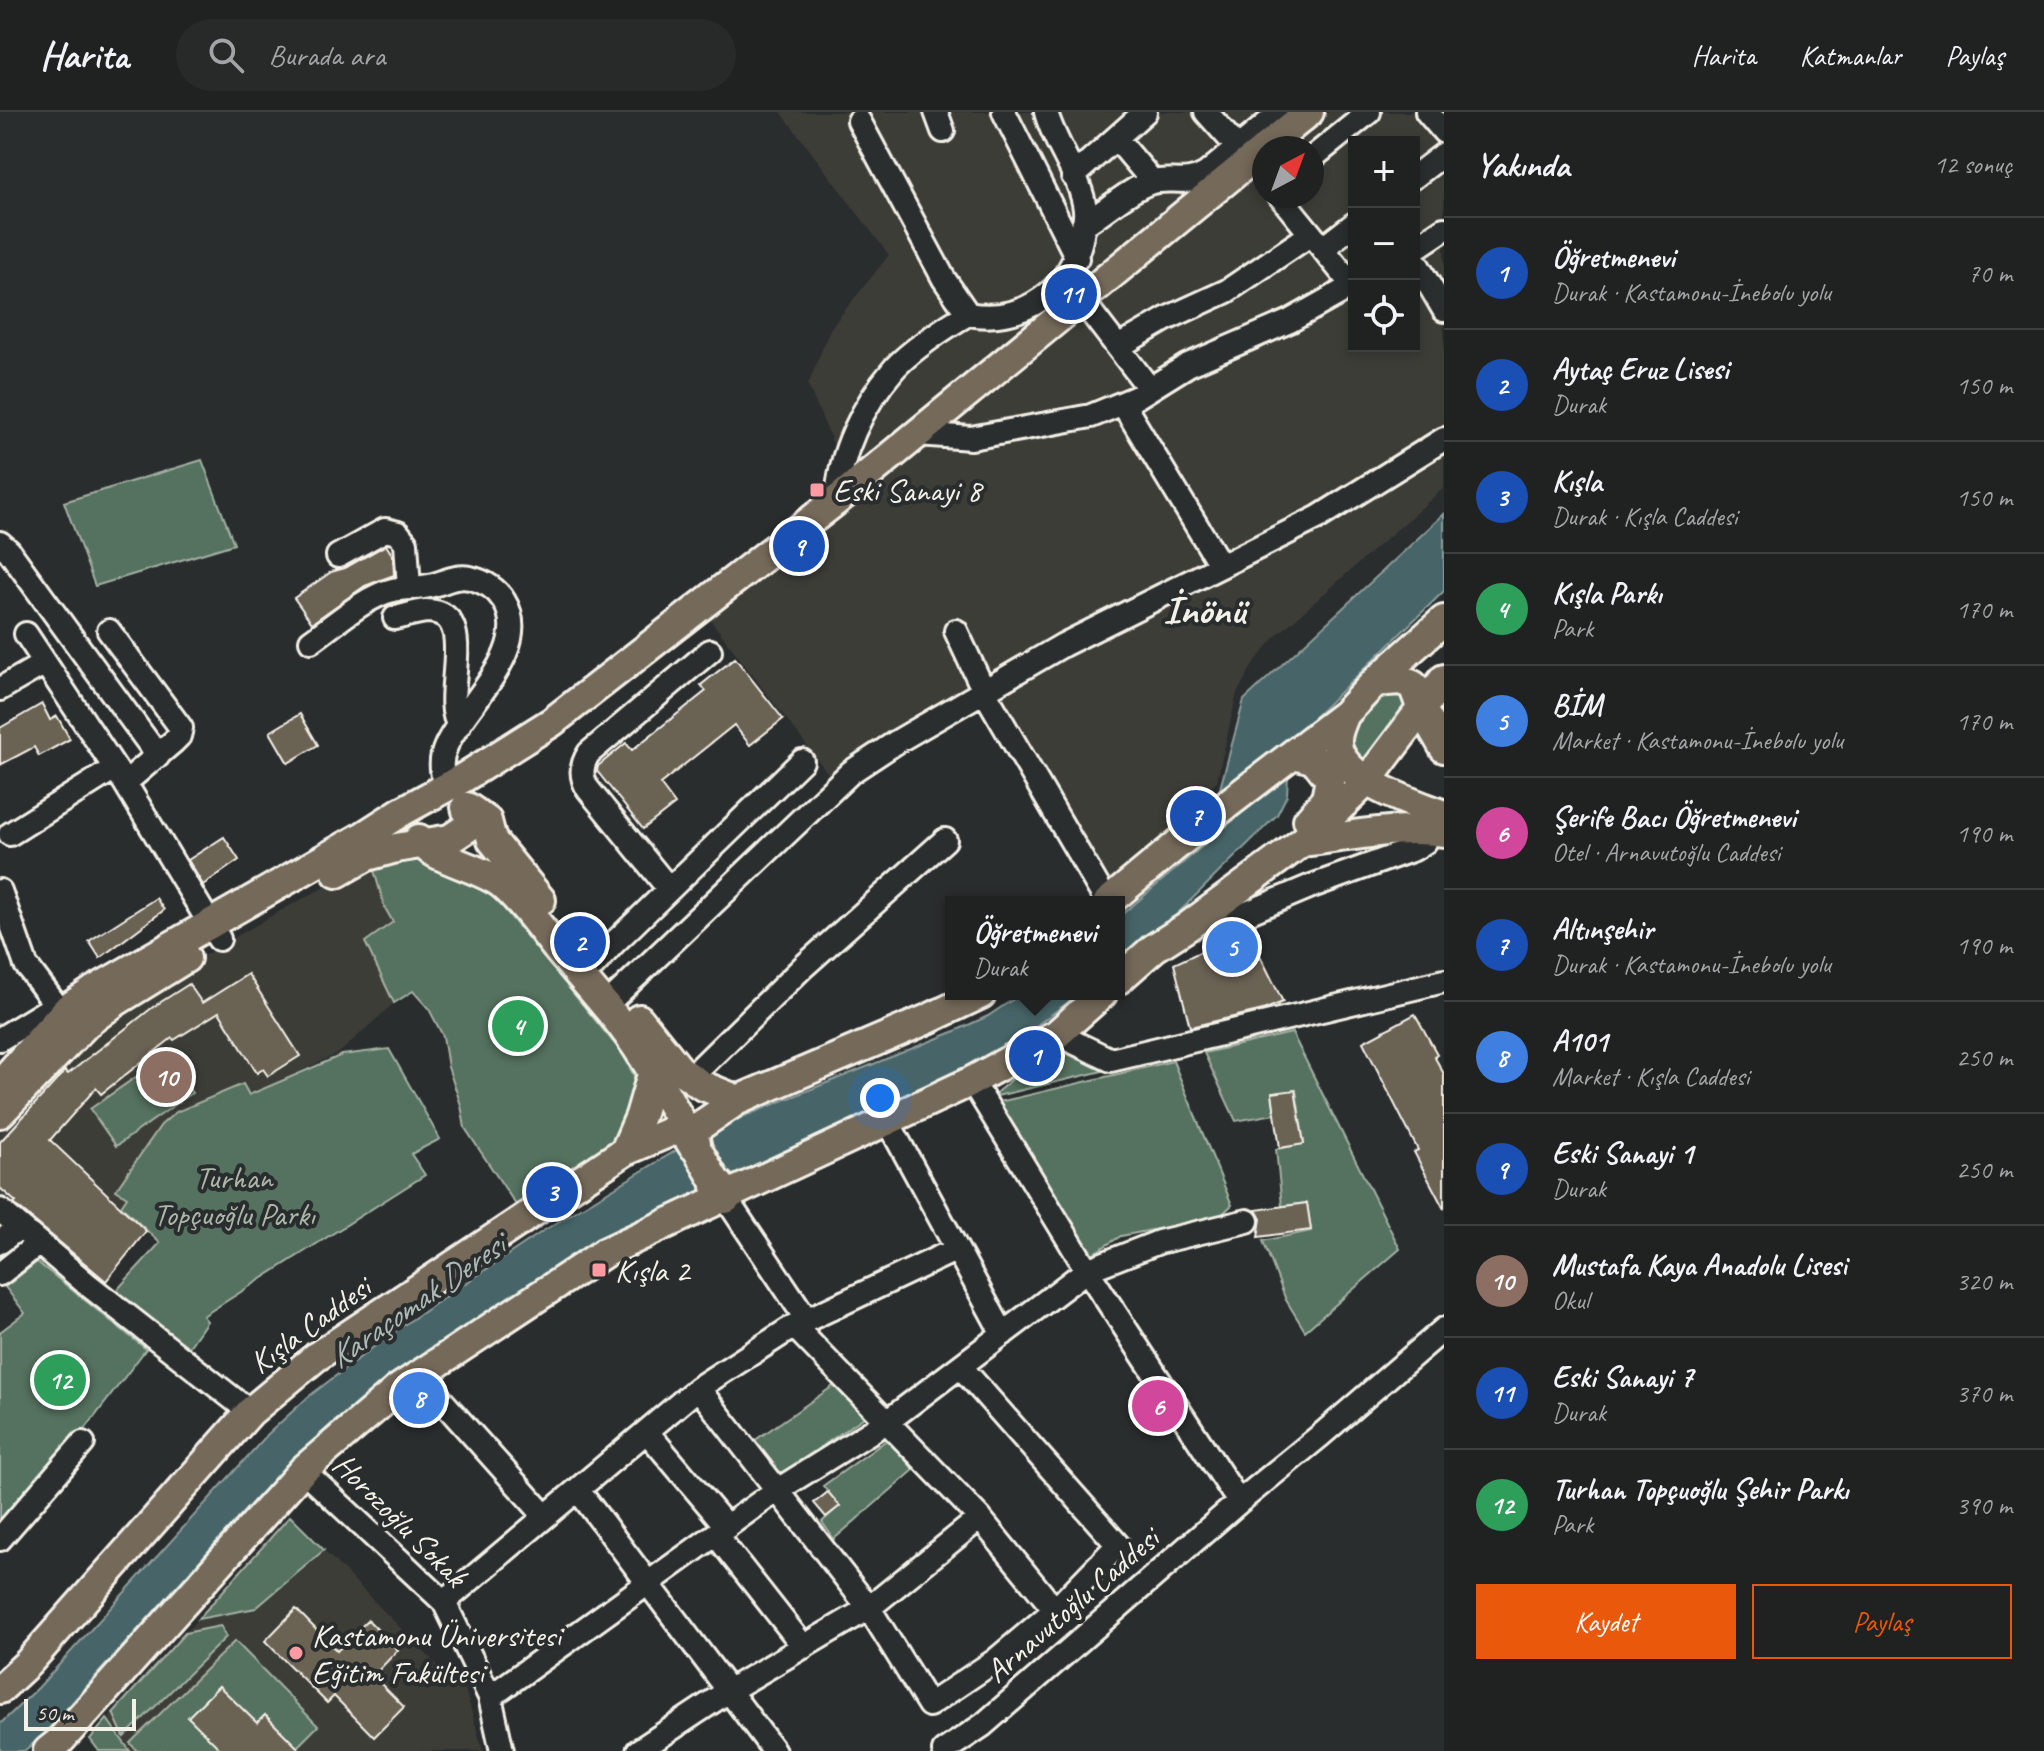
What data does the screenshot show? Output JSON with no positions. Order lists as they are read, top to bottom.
{
  "streets": {
    "main road": ["Kışla Caddesi"],
    "street": ["Horozoğlu Sokak", "Arnavutoğlu Caddesi"]
  },
  "districts": ["İnönü"],
  "water": ["Karaçomak Deresi"],
  "parks": ["Turhan Topçuoğlu Parkı"],
  "places": {
    "transit": ["Eski Sanayi 8", "Kışla 2"],
    "other": ["Kastamonu Üniversitesi Eğitim Fakültesi"]
  },
  "scale_bar": "50 m",
  "north": "top right",
  "page": {
    "header": "Harita",
    "search": "Burada ara",
    "nav": ["Harita", "Katmanlar", "Paylaş"],
    "heading": ["Yakında", "12 sonuç"],
    "map_buttons": ["+", "−"],
    "list": [
      {
        "mark": "1",
        "name": "Öğretmenevi",
        "note": "Durak · Kastamonu-İnebolu yolu",
        "value": "70 m"
      },
      {
        "mark": "2",
        "name": "Aytaç Eruz Lisesi",
        "note": "Durak",
        "value": "150 m"
      },
      {
        "mark": "3",
        "name": "Kışla",
        "note": "Durak · Kışla Caddesi",
        "value": "150 m"
      },
      {
        "mark": "4",
        "name": "Kışla Parkı",
        "note": "Park",
        "value": "170 m"
      },
      {
        "mark": "5",
        "name": "BİM",
        "note": "Market · Kastamonu-İnebolu yolu",
        "value": "170 m"
      },
      {
        "mark": "6",
        "name": "Şerife Bacı Öğretmenevi",
        "note": "Otel · Arnavutoğlu Caddesi",
        "value": "190 m"
      },
      {
        "mark": "7",
        "name": "Altınşehir",
        "note": "Durak · Kastamonu-İnebolu yolu",
        "value": "190 m"
      },
      {
        "mark": "8",
        "name": "A101",
        "note": "Market · Kışla Caddesi",
        "value": "250 m"
      },
      {
        "mark": "9",
        "name": "Eski Sanayi 1",
        "note": "Durak",
        "value": "250 m"
      },
      {
        "mark": "10",
        "name": "Mustafa Kaya Anadolu Lisesi",
        "note": "Okul",
        "value": "320 m"
      },
      {
        "mark": "11",
        "name": "Eski Sanayi 7",
        "note": "Durak",
        "value": "370 m"
      },
      {
        "mark": "12",
        "name": "Turhan Topçuoğlu Şehir Parkı",
        "note": "Park",
        "value": "390 m"
      }
    ],
    "pins": [
      "11",
      "9",
      "7",
      "2",
      "5",
      "4",
      "1",
      "10",
      "3",
      "12",
      "8",
      "6"
    ],
    "popup": ["Öğretmenevi", "Durak"],
    "buttons": ["Kaydet", "Paylaş"],
    "scale": "50 m"
  }
}
